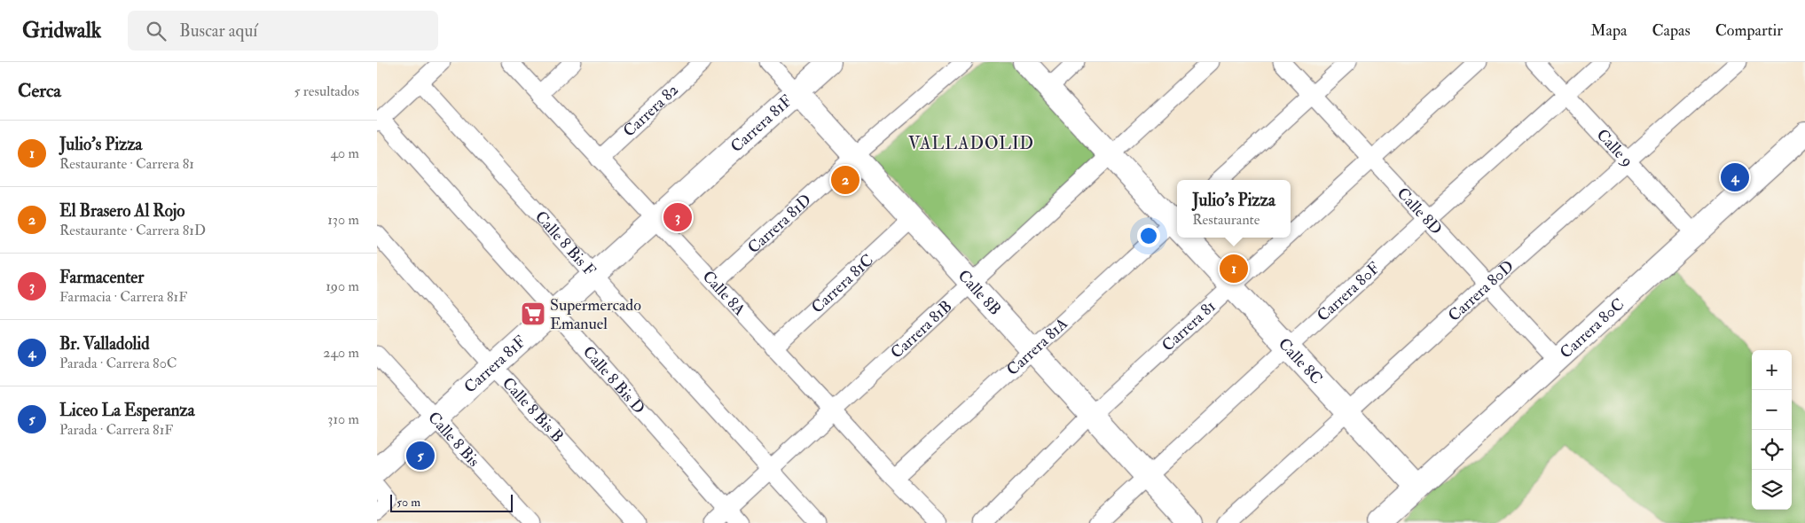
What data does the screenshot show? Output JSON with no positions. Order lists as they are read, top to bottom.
{
  "streets": {
    "street": [
      "Carrera 82",
      "Carrera 81F",
      "Calle 9",
      "Calle 8D",
      "Carrera 81D",
      "Calle 8 Bis F",
      "Carrera 81C",
      "Carrera 80D",
      "Carrera 80F",
      "Calle 8A",
      "Calle 8B",
      "Carrera 81",
      "Carrera 80C",
      "Carrera 81B",
      "Carrera 81A",
      "Calle 8C",
      "Calle 8 Bis D",
      "Calle 8 Bis B",
      "Calle 8 Bis"
    ]
  },
  "crossings": [
    ["Carrera 82", "Calle 8A"],
    ["Carrera 81F", "Calle 8 Bis F"],
    ["Carrera 81F", "Calle 8A"],
    ["Carrera 81F", "Calle 8B"],
    ["Carrera 81F", "Calle 8 Bis D"],
    ["Carrera 81F", "Calle 8 Bis B"],
    ["Carrera 81F", "Calle 8 Bis"],
    ["Calle 9", "Carrera 80D"],
    ["Calle 9", "Carrera 80F"],
    ["Calle 9", "Carrera 80C"],
    ["Calle 8D", "Carrera 80D"],
    ["Calle 8D", "Carrera 80F"],
    ["Calle 8D", "Carrera 81"],
    ["Calle 8D", "Carrera 80C"],
    ["Carrera 81D", "Calle 8A"],
    ["Carrera 81D", "Calle 8B"],
    ["Calle 8 Bis F", "Carrera 81B"],
    ["Carrera 81C", "Calle 8A"],
    ["Carrera 81C", "Calle 8B"],
    ["Carrera 80D", "Calle 8C"],
    ["Carrera 80F", "Calle 8B"],
    ["Carrera 80F", "Calle 8C"],
    ["Calle 8A", "Carrera 81B"],
    ["Calle 8A", "Carrera 81A"],
    ["Calle 8B", "Carrera 81"],
    ["Calle 8B", "Carrera 81B"],
    ["Calle 8B", "Carrera 81A"],
    ["Carrera 81", "Calle 8C"],
    ["Carrera 80C", "Calle 8C"],
    ["Carrera 81B", "Calle 8C"],
    ["Carrera 81B", "Calle 8 Bis D"]
  ],
  "districts": ["VALLADOLID"],
  "places": {
    "supermarket": ["Supermercado Emanuel"]
  },
  "scale_bar": "50 m",
  "page": {
    "header": "Gridwalk",
    "search": "Buscar aquí",
    "nav": ["Mapa", "Capas", "Compartir"],
    "heading": ["Cerca", "5 resultados"],
    "list": [
      {
        "mark": "1",
        "name": "Julio's Pizza",
        "note": "Restaurante · Carrera 81",
        "value": "40 m"
      },
      {
        "mark": "2",
        "name": "El Brasero Al Rojo",
        "note": "Restaurante · Carrera 81D",
        "value": "130 m"
      },
      {
        "mark": "3",
        "name": "Farmacenter",
        "note": "Farmacia · Carrera 81F",
        "value": "190 m"
      },
      {
        "mark": "4",
        "name": "Br. Valladolid",
        "note": "Parada · Carrera 80C",
        "value": "240 m"
      },
      {
        "mark": "5",
        "name": "Liceo La Esperanza",
        "note": "Parada · Carrera 81F",
        "value": "310 m"
      }
    ],
    "pins": [
      "4",
      "2",
      "3",
      "1",
      "5"
    ],
    "popup": ["Julio's Pizza", "Restaurante"],
    "map_buttons": ["+", "−"],
    "scale": "50 m"
  }
}
